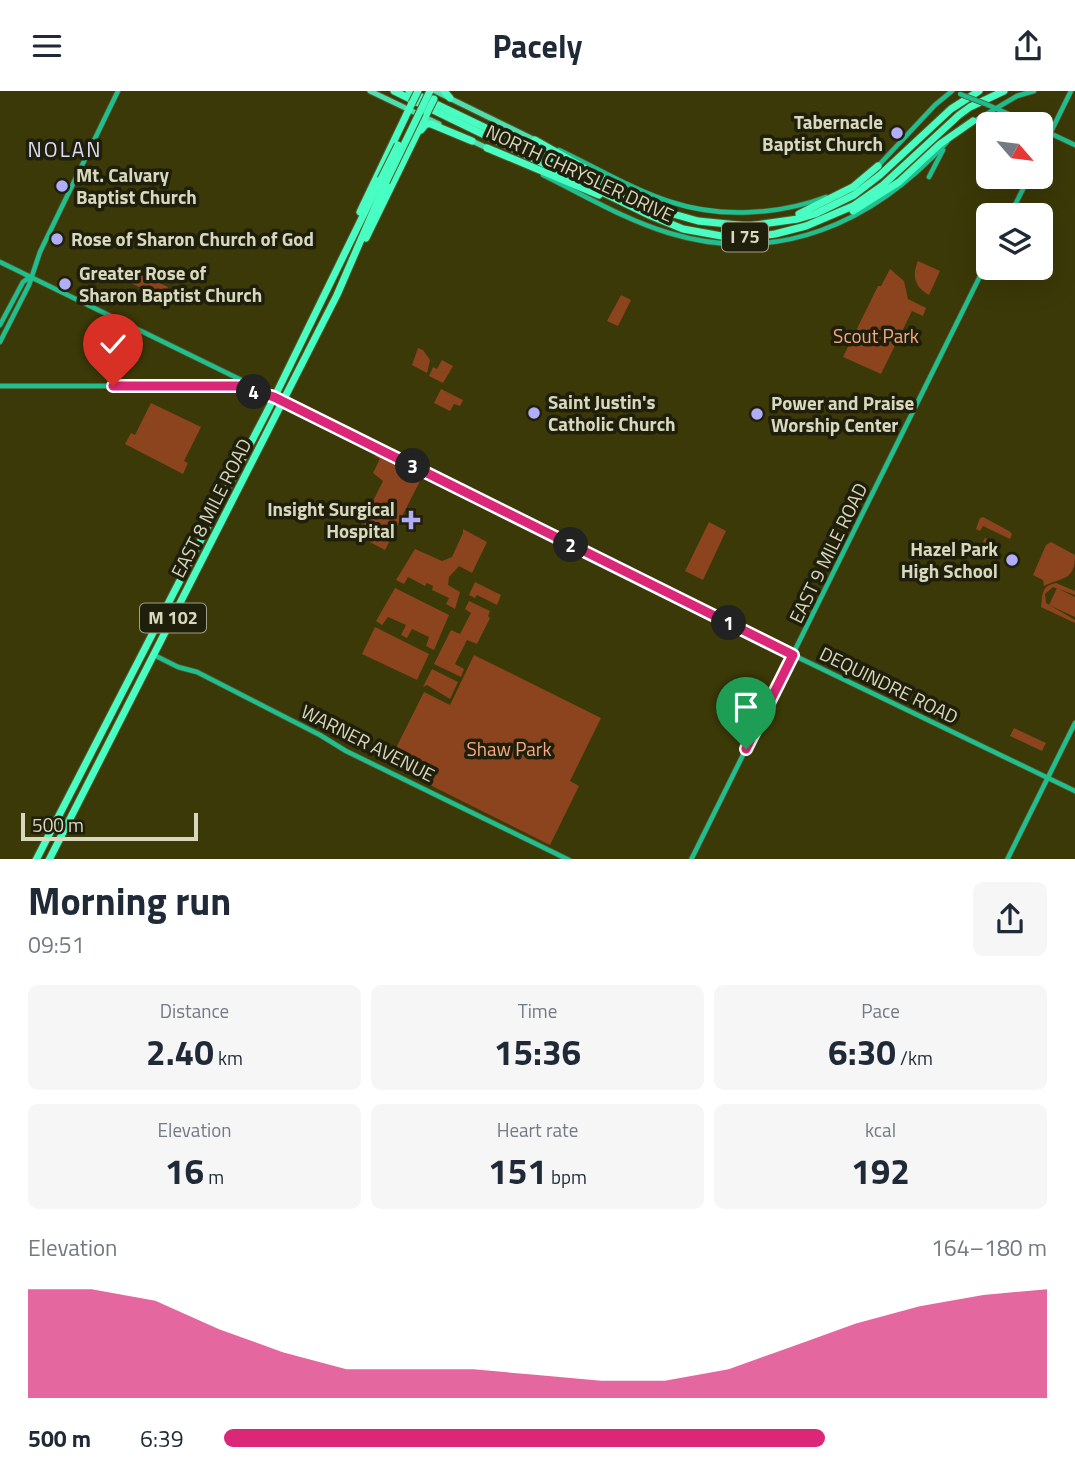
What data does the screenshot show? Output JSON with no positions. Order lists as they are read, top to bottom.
{
  "streets": {
    "highway": ["I 75", "EAST 8 MILE ROAD", "M 102"],
    "main road": [
      "NORTH CHRYSLER DRIVE",
      "EAST 9 MILE ROAD",
      "DEQUINDRE ROAD",
      "WARNER AVENUE"
    ]
  },
  "crossings": [
    ["NORTH CHRYSLER DRIVE", "EAST 8 MILE ROAD"],
    ["EAST 8 MILE ROAD", "DEQUINDRE ROAD"],
    ["EAST 8 MILE ROAD", "WARNER AVENUE"],
    ["EAST 9 MILE ROAD", "DEQUINDRE ROAD"]
  ],
  "districts": ["NOLAN"],
  "parks": ["Scout Park", "Shaw Park"],
  "places": {
    "other": [
      "Tabernacle Baptist Church",
      "Mt. Calvary Baptist Church",
      "Rose of Sharon Church of God",
      "Greater Rose of Sharon Baptist Church",
      "Saint Justin's Catholic Church",
      "Power and Praise Worship Center",
      "Hazel Park High School"
    ],
    "health": ["Insight Surgical Hospital"]
  },
  "scale_bar": "500 m",
  "north": "bottom right",
  "page": {
    "header": "Pacely",
    "pins": [
      "4",
      "3",
      "2",
      "1"
    ],
    "scale": "500 m",
    "heading": ["Morning run", "09:51"],
    "stats": [
      ["Distance", "2.40 km"],
      ["Time", "15:36"],
      ["Pace", "6:30 /km"],
      ["Elevation", "16 m"],
      ["Heart rate", "151 bpm"],
      ["kcal", "192"]
    ],
    "chart": ["Elevation", "164–180 m"],
    "list": [
      {
        "name": "500 m",
        "note": "6:39"
      }
    ]
  }
}
